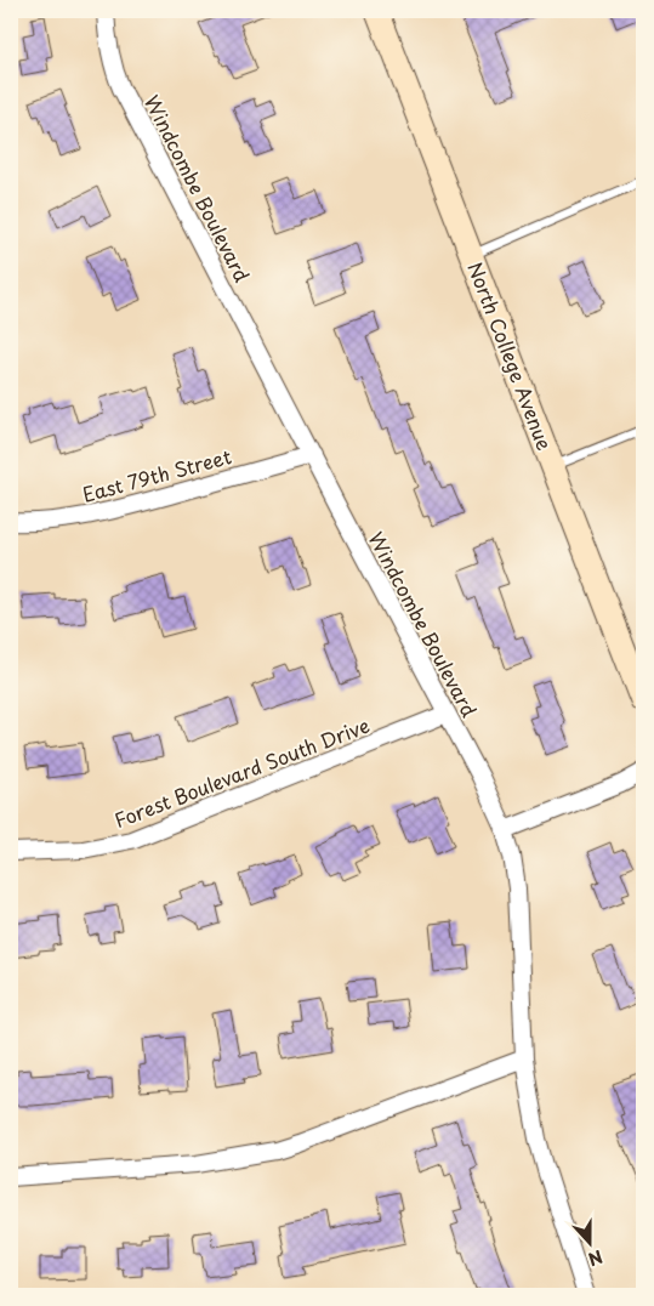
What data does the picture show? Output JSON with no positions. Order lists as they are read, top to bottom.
{
  "streets": {
    "main road": ["North College Avenue"],
    "street": ["Windcombe Boulevard", "East 79th Street", "Forest Boulevard South Drive"]
  },
  "crossings": [
    ["Windcombe Boulevard", "East 79th Street"],
    ["Windcombe Boulevard", "Forest Boulevard South Drive"]
  ],
  "north": "bottom"
}
